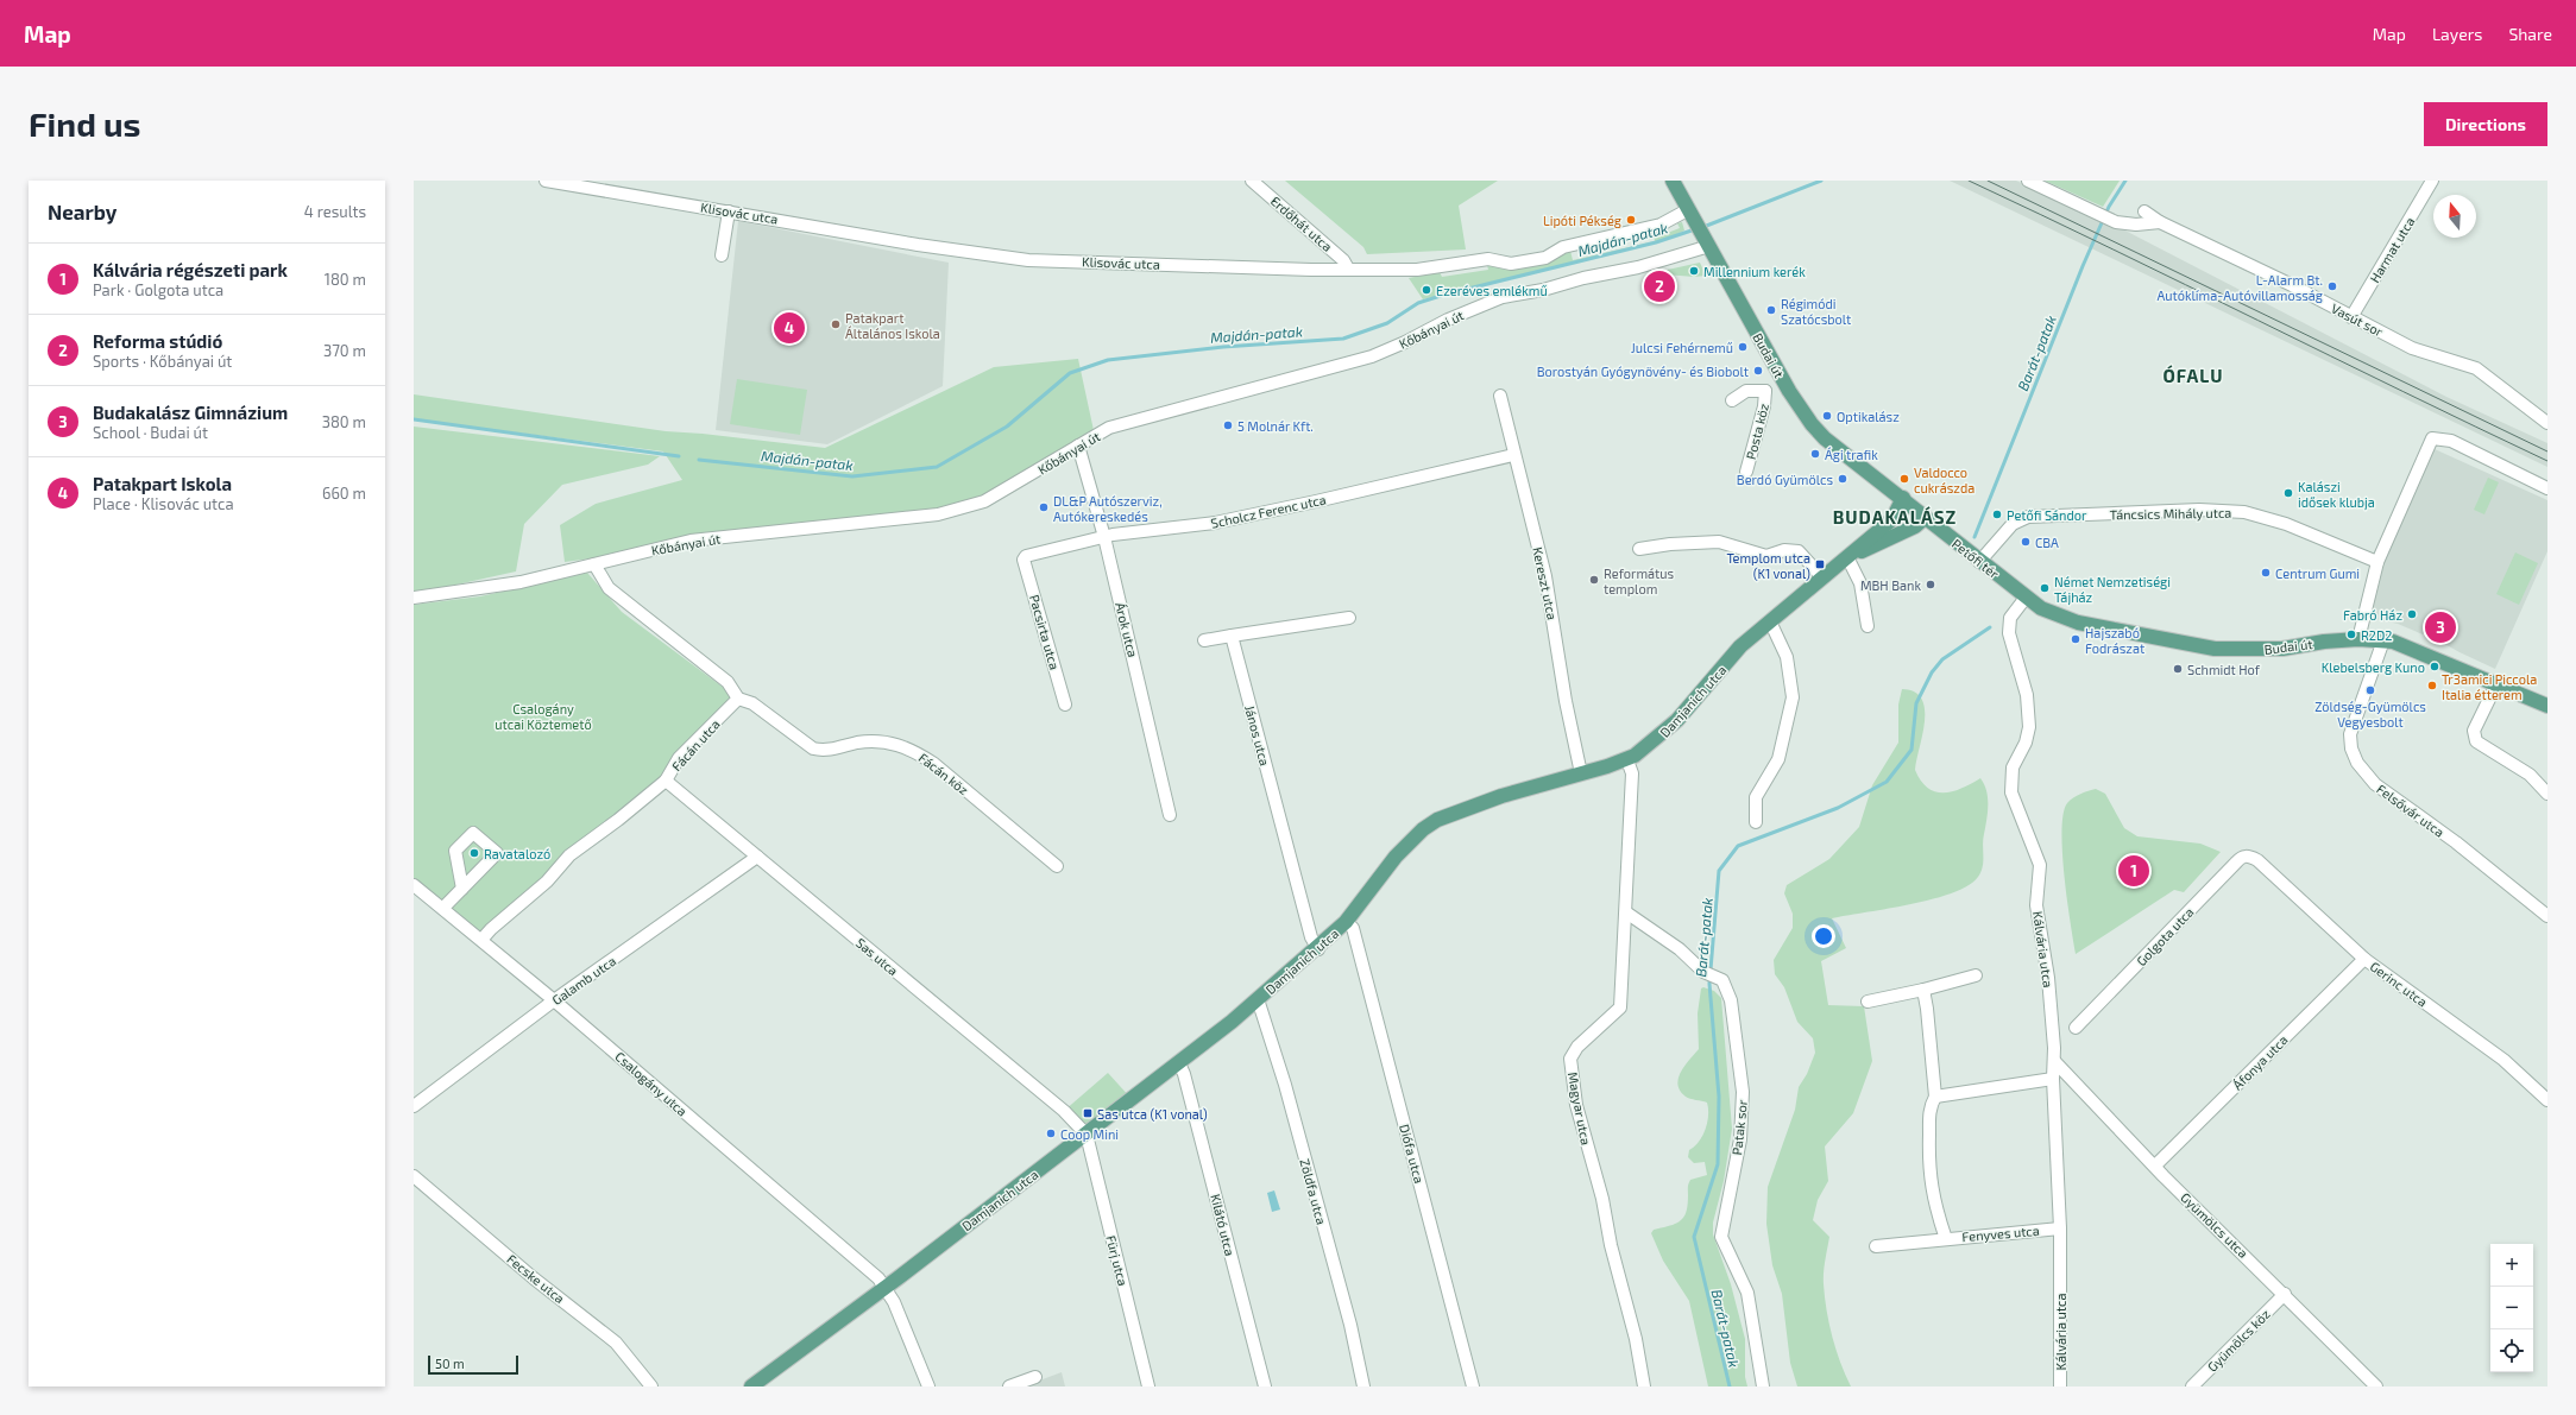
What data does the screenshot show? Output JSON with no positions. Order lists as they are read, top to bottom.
{
  "streets": {
    "main road": ["Budai út", "Petőfi tér", "Damjanich utca"],
    "street": [
      "Klisovác utca",
      "Erdőhát utca",
      "Harmat utca",
      "Vasút sor",
      "Kőbányai út",
      "Posta köz",
      "Scholcz Ferenc utca",
      "Táncsics Mihály utca",
      "Kereszt utca",
      "Árok utca",
      "Pacsirta utca",
      "János utca",
      "Fácán utca",
      "Fácán köz",
      "Felsővár utca",
      "Golgota utca",
      "Kálvária utca",
      "Sas utca",
      "Galamb utca",
      "Gerinc utca",
      "Áfonya utca",
      "Csalogány utca",
      "Magyar utca",
      "Patak sor",
      "Diófa utca",
      "Zöldfa utca",
      "Kilátó utca",
      "Gyümölcs utca",
      "Fenyves utca",
      "Fürj utca",
      "Fecske utca",
      "Gyümölcs köz"
    ]
  },
  "crossings": [
    ["Klisovác utca", "Erdőhát utca"],
    ["Klisovác utca", "Budai út"],
    ["Harmat utca", "Vasút sor"],
    ["Kőbányai út", "Budai út"],
    ["Kőbányai út", "Árok utca"],
    ["Budai út", "Petőfi tér"],
    ["Budai út", "Felsővár utca"],
    ["Budai út", "Kálvária utca"],
    ["Scholcz Ferenc utca", "Kereszt utca"],
    ["Scholcz Ferenc utca", "Árok utca"],
    ["Scholcz Ferenc utca", "Pacsirta utca"],
    ["Táncsics Mihály utca", "Petőfi tér"],
    ["Petőfi tér", "Kálvária utca"],
    ["Kereszt utca", "Damjanich utca"],
    ["Damjanich utca", "János utca"],
    ["Damjanich utca", "Sas utca"],
    ["Damjanich utca", "Csalogány utca"],
    ["Damjanich utca", "Magyar utca"],
    ["Damjanich utca", "Diófa utca"],
    ["Damjanich utca", "Zöldfa utca"],
    ["Damjanich utca", "Kilátó utca"],
    ["Damjanich utca", "Fürj utca"],
    ["Fácán utca", "Fácán köz"],
    ["Fácán utca", "Sas utca"],
    ["Fácán utca", "Csalogány utca"],
    ["Golgota utca", "Gerinc utca"],
    ["Kálvária utca", "Gyümölcs utca"],
    ["Kálvária utca", "Fenyves utca"],
    ["Sas utca", "Galamb utca"],
    ["Sas utca", "Fürj utca"],
    ["Galamb utca", "Csalogány utca"],
    ["Gerinc utca", "Áfonya utca"],
    ["Áfonya utca", "Gyümölcs utca"],
    ["Magyar utca", "Patak sor"],
    ["Gyümölcs utca", "Gyümölcs köz"]
  ],
  "districts": ["ÓFALU", "BUDAKALÁSZ"],
  "water": ["Majdán-patak", "Barát-patak"],
  "parks": ["Csalogány utcai Köztemető"],
  "places": {
    "other": [
      "Lipóti Pékség",
      "Millennium kerék",
      "L-Alarm Bt. Autóklíma-Autóvillamosság",
      "Ezeréves emlékmű",
      "Régimódi Szatócsbolt",
      "Patakpart Általános Iskola",
      "Julcsi Fehérnemű",
      "Borostyán Gyógynövény- és Biobolt",
      "Optikalász",
      "5 Molnár Kft.",
      "Ági trafik",
      "Berdó Gyümölcs",
      "Valdocco cukrászda",
      "Kalászi idősek klubja",
      "DL&P Autószerviz, Autókereskedés",
      "Petőfi Sándor",
      "CBA",
      "Centrum Gumi",
      "Református templom",
      "MBH Bank",
      "Német Nemzetiségi Tájház",
      "Fabró Ház",
      "R2D2",
      "Hajszabó Fodrászat",
      "Klebelsberg Kuno",
      "Schmidt Hof",
      "Tr3amici Piccola Italia étterem",
      "Zöldség-Gyümölcs Vegyesbolt",
      "Ravatalozó",
      "Coop Mini"
    ],
    "transit": ["Templom utca (K1 vonal)", "Sas utca (K1 vonal)"]
  },
  "scale_bar": "50 m",
  "north": "top",
  "page": {
    "header": "Map",
    "nav": ["Map", "Layers", "Share"],
    "buttons": "Directions",
    "title": "Find us",
    "heading": ["Nearby", "4 results"],
    "list": [
      {
        "mark": "1",
        "name": "Kálvária régészeti park",
        "note": "Park · Golgota utca",
        "value": "180 m"
      },
      {
        "mark": "2",
        "name": "Reforma stúdió",
        "note": "Sports · Kőbányai út",
        "value": "370 m"
      },
      {
        "mark": "3",
        "name": "Budakalász Gimnázium",
        "note": "School · Budai út",
        "value": "380 m"
      },
      {
        "mark": "4",
        "name": "Patakpart Iskola",
        "note": "Place · Klisovác utca",
        "value": "660 m"
      }
    ],
    "pins": [
      "2",
      "4",
      "3",
      "1"
    ],
    "map_buttons": ["+", "−"],
    "scale": "50 m"
  }
}
